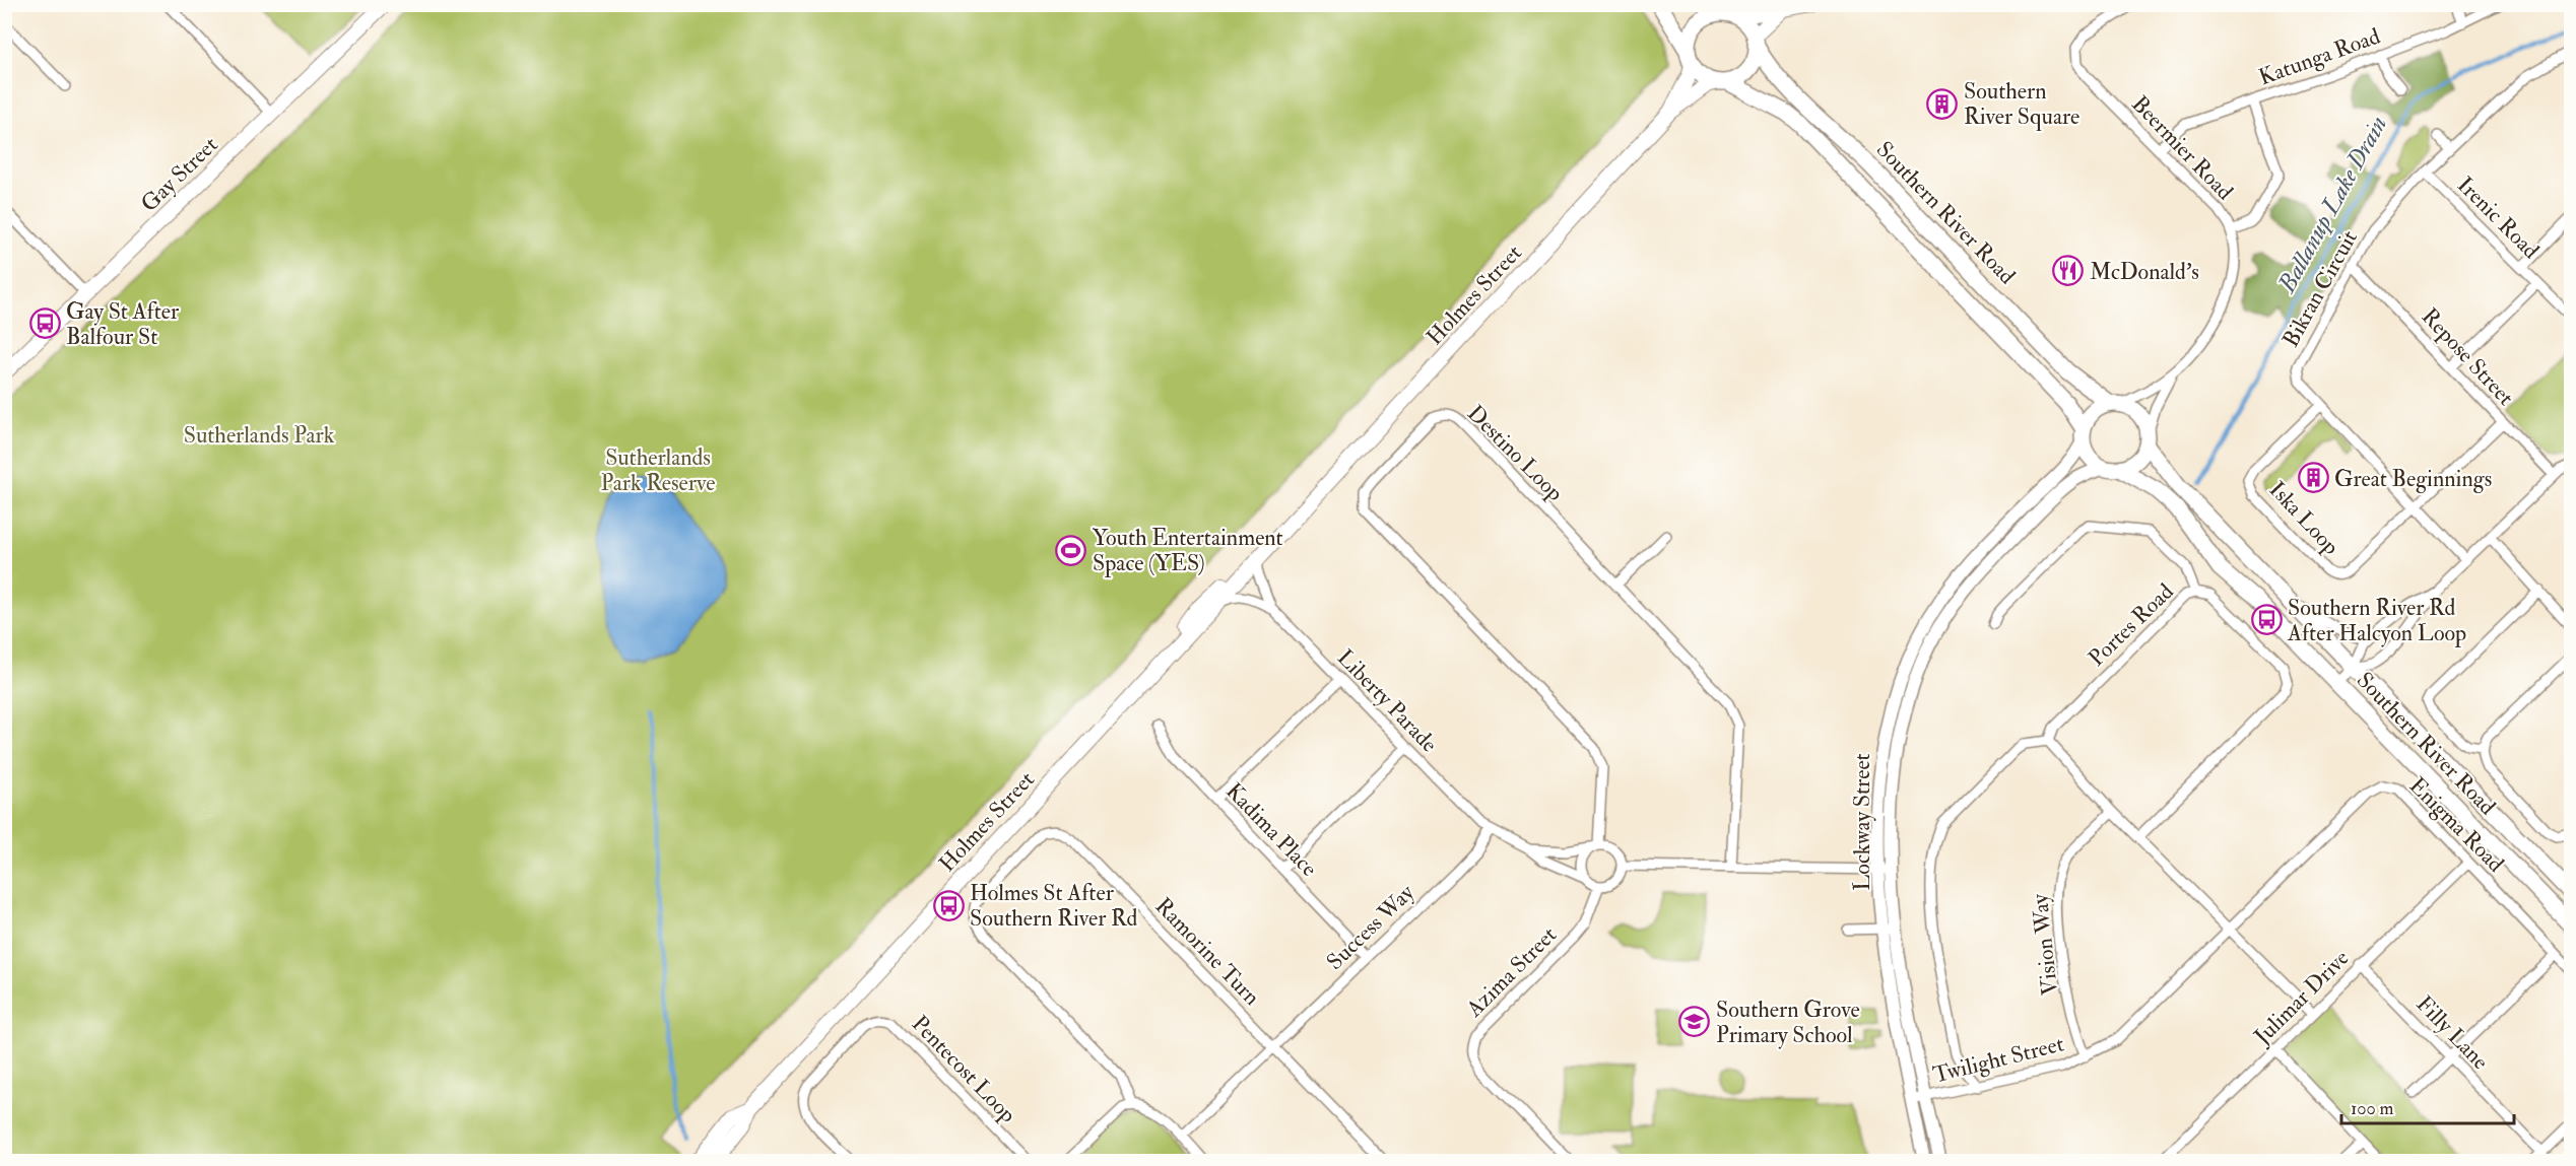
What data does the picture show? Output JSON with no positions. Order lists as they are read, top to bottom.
{
  "streets": {
    "main road": ["Gay Street", "Southern River Road", "Holmes Street"],
    "street": [
      "Katunga Road",
      "Beermier Road",
      "Irenic Road",
      "Bikran Circuit",
      "Repose Street",
      "Destino Loop",
      "Iska Loop",
      "Portes Road",
      "Liberty Parade",
      "Lockway Street",
      "Enigma Road",
      "Kadima Place",
      "Success Way",
      "Vision Way",
      "Ramorine Turn",
      "Azima Street",
      "Julimar Drive",
      "Filly Lane",
      "Twilight Street",
      "Pentecost Loop"
    ]
  },
  "crossings": [
    ["Katunga Road", "Beermier Road"],
    ["Beermier Road", "Southern River Road"],
    ["Beermier Road", "Lockway Street"],
    ["Southern River Road", "Holmes Street"],
    ["Southern River Road", "Lockway Street"],
    ["Irenic Road", "Bikran Circuit"],
    ["Bikran Circuit", "Repose Street"],
    ["Bikran Circuit", "Iska Loop"],
    ["Holmes Street", "Liberty Parade"],
    ["Destino Loop", "Liberty Parade"],
    ["Destino Loop", "Azima Street"],
    ["Liberty Parade", "Success Way"],
    ["Liberty Parade", "Azima Street"],
    ["Lockway Street", "Twilight Street"],
    ["Enigma Road", "Julimar Drive"],
    ["Enigma Road", "Twilight Street"],
    ["Kadima Place", "Success Way"],
    ["Success Way", "Ramorine Turn"],
    ["Vision Way", "Twilight Street"],
    ["Julimar Drive", "Filly Lane"]
  ],
  "water": ["Ballanup Lake Drain"],
  "parks": ["Sutherlands Park", "Sutherlands Park Reserve"],
  "places": {
    "building": ["Southern River Square", "Great Beginnings"],
    "restaurant": ["McDonald's"],
    "bus stop": ["Gay St After Balfour St", "Southern River Rd After Halcyon Loop", "Holmes St After Southern River Rd"],
    "sports": ["Youth Entertainment Space (YES)"],
    "school or university": ["Southern Grove Primary School"]
  },
  "scale_bar": "100 m"
}
